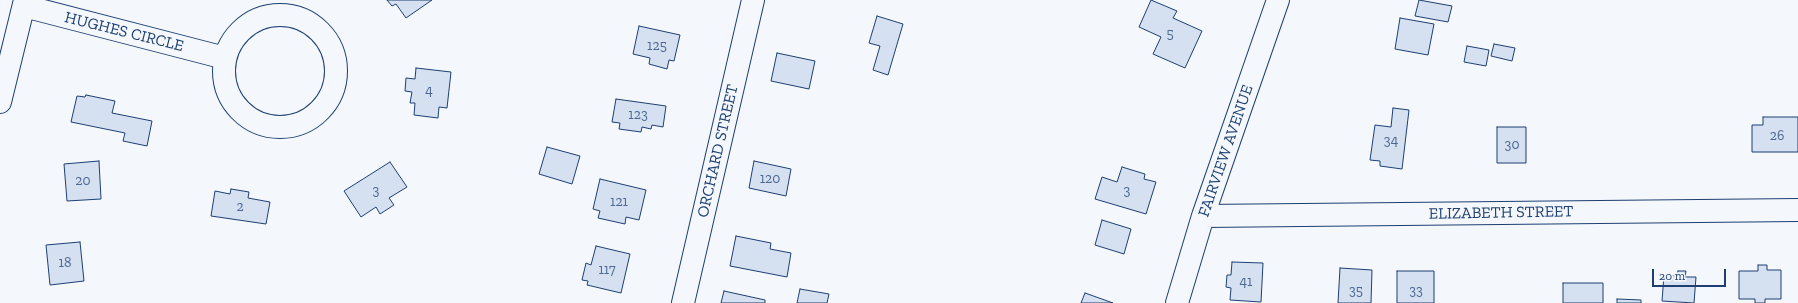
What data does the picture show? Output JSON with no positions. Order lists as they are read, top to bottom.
{
  "streets": {
    "street": [
      "HUGHES CIRCLE",
      "ORCHARD STREET",
      "FAIRVIEW AVENUE",
      "ELIZABETH STREET"
    ]
  },
  "crossings": [
    ["FAIRVIEW AVENUE", "ELIZABETH STREET"]
  ],
  "house_numbers": [
    "5",
    "125",
    "4",
    "123",
    "26",
    "34",
    "30",
    "120",
    "20",
    "3",
    "3",
    "121",
    "2",
    "18",
    "117",
    "41",
    "35",
    "33"
  ],
  "scale_bar": "20 m"
}
